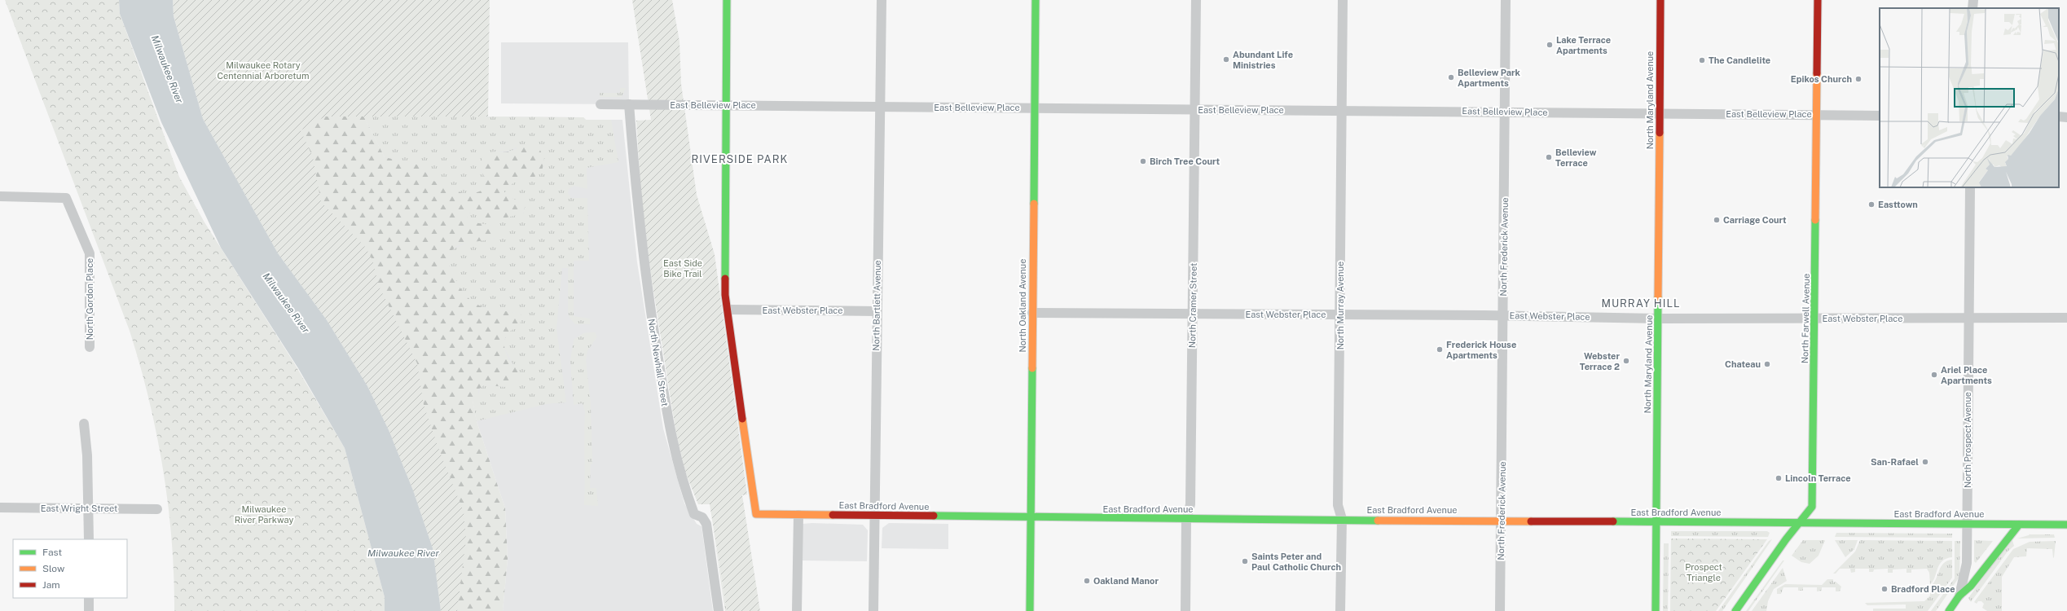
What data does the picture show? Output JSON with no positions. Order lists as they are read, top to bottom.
{
  "streets": {
    "street": [
      "North Maryland Avenue",
      "East Belleview Place",
      "North Frederick Avenue",
      "North Gordon Place",
      "North Bartlett Avenue",
      "North Oakland Avenue",
      "North Cramer Street",
      "North Murray Avenue",
      "East Webster Place",
      "North Farwell Avenue",
      "North Newhall Street",
      "North Prospect Avenue",
      "East Bradford Avenue",
      "East Wright Street"
    ]
  },
  "crossings": [
    ["North Maryland Avenue", "East Belleview Place"],
    ["North Maryland Avenue", "East Webster Place"],
    ["North Maryland Avenue", "East Bradford Avenue"],
    ["East Belleview Place", "North Frederick Avenue"],
    ["East Belleview Place", "North Bartlett Avenue"],
    ["East Belleview Place", "North Oakland Avenue"],
    ["East Belleview Place", "North Cramer Street"],
    ["East Belleview Place", "North Murray Avenue"],
    ["East Belleview Place", "North Farwell Avenue"],
    ["East Belleview Place", "North Newhall Street"],
    ["North Frederick Avenue", "East Webster Place"],
    ["North Frederick Avenue", "East Bradford Avenue"],
    ["North Bartlett Avenue", "East Webster Place"],
    ["North Bartlett Avenue", "East Bradford Avenue"],
    ["North Oakland Avenue", "East Webster Place"],
    ["North Oakland Avenue", "East Bradford Avenue"],
    ["North Cramer Street", "East Webster Place"],
    ["North Cramer Street", "East Bradford Avenue"],
    ["North Murray Avenue", "East Webster Place"],
    ["North Murray Avenue", "East Bradford Avenue"],
    ["East Webster Place", "North Farwell Avenue"],
    ["East Webster Place", "North Prospect Avenue"],
    ["East Webster Place", "East Bradford Avenue"],
    ["North Farwell Avenue", "East Bradford Avenue"],
    ["North Prospect Avenue", "East Bradford Avenue"]
  ],
  "districts": ["RIVERSIDE PARK", "MURRAY HILL"],
  "water": ["Milwaukee River"],
  "parks": [
    "Milwaukee Rotary Centennial Arboretum",
    "East Side Bike Trail",
    "Milwaukee River Parkway",
    "Prospect Triangle"
  ],
  "places": [
    "Lake Terrace Apartments",
    "Abundant Life Ministries",
    "The Candlelite",
    "Belleview Park Apartments",
    "Epikos Church",
    "Belleview Terrace",
    "Birch Tree Court",
    "Easttown",
    "Carriage Court",
    "Frederick House Apartments",
    "Webster Terrace 2",
    "Chateau",
    "Ariel Place Apartments",
    "San-Rafael",
    "Lincoln Terrace",
    "Saints Peter and Paul Catholic Church",
    "Oakland Manor",
    "Bradford Place"
  ],
  "legend": ["Fast", "Slow", "Jam"]
}
